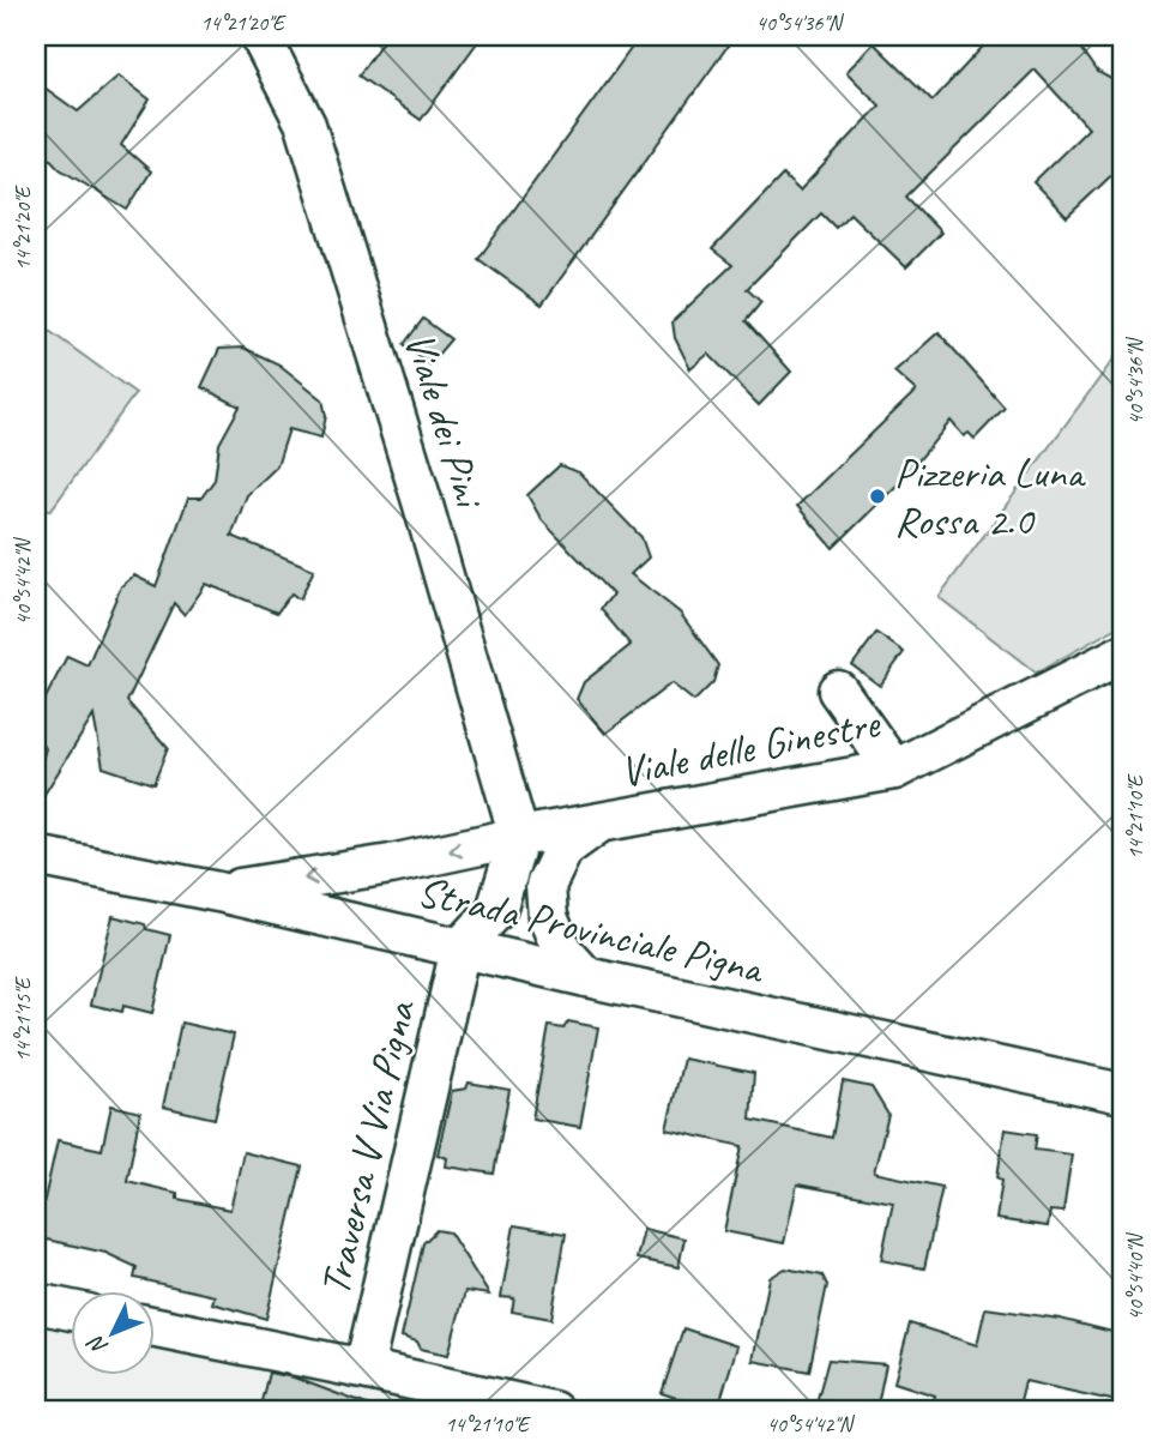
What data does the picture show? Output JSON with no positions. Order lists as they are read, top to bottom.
{
  "streets": {
    "street": [
      "Viale dei Pini",
      "Viale delle Ginestre",
      "Strada Provinciale Pigna",
      "Traversa V Via Pigna"
    ]
  },
  "crossings": [
    ["Viale dei Pini", "Viale delle Ginestre"],
    ["Viale delle Ginestre", "Strada Provinciale Pigna"],
    ["Strada Provinciale Pigna", "Traversa V Via Pigna"]
  ],
  "places": ["Pizzeria Luna Rossa 2.0"],
  "north": "bottom left",
  "coordinates": [
    "14°21'20\"E",
    "40°54'36\"N",
    "40°54'42\"N",
    "14°21'10\"E",
    "14°21'15\"E",
    "40°54'40\"N"
  ]
}
